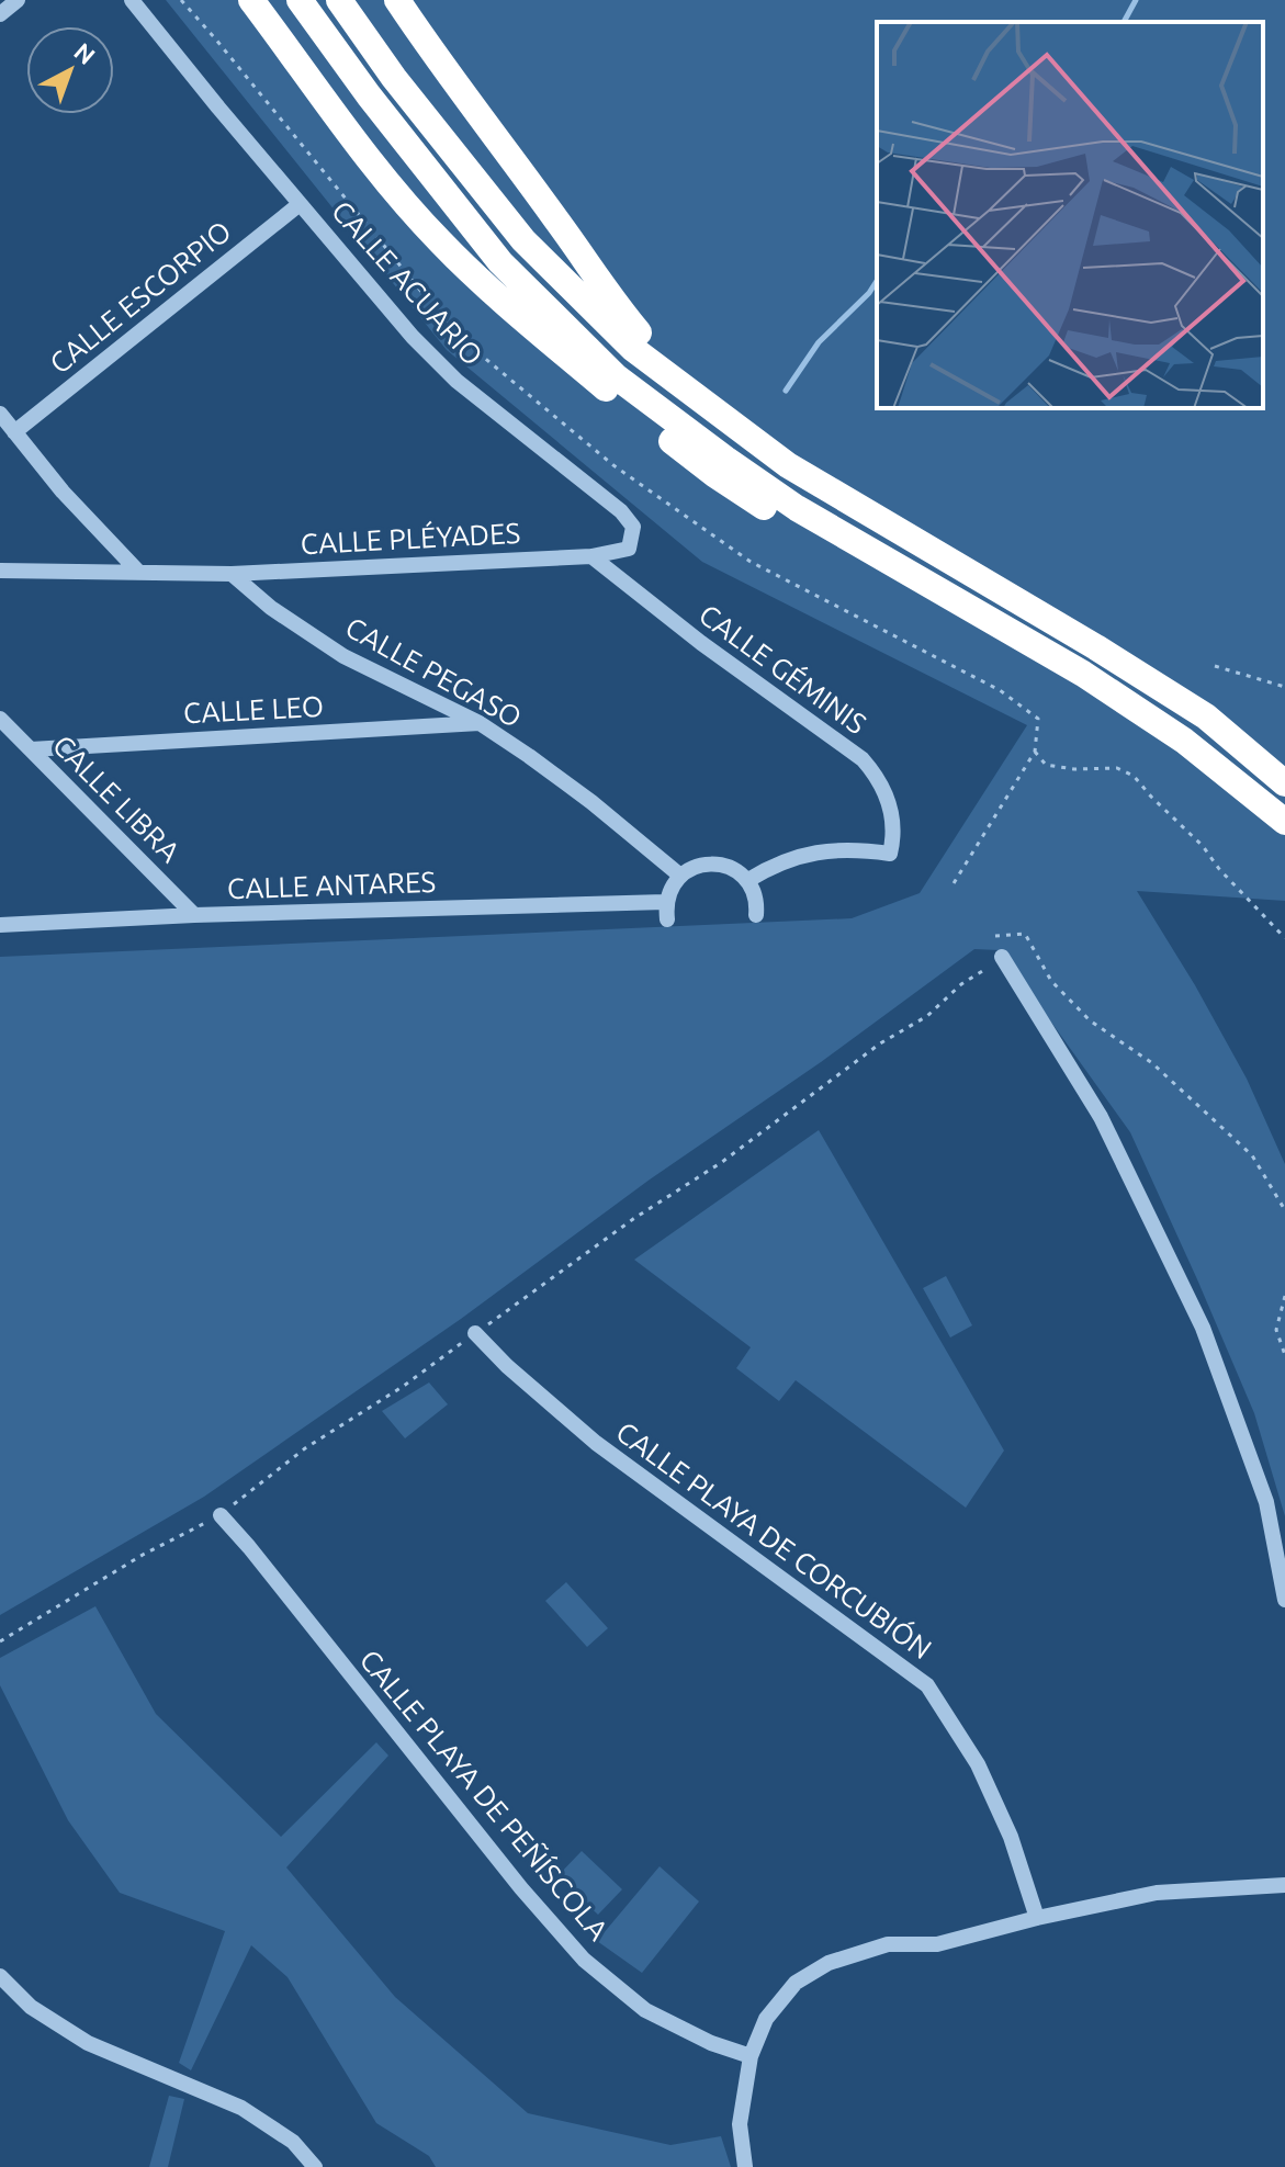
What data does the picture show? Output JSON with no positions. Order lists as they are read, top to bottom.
{
  "streets": {
    "street": [
      "CALLE ACUARIO",
      "CALLE ESCORPIO",
      "CALLE PLÉYADES",
      "CALLE GÉMINIS",
      "CALLE PEGASO",
      "CALLE LEO",
      "CALLE LIBRA",
      "CALLE ANTARES",
      "CALLE PLAYA DE CORCUBIÓN",
      "CALLE PLAYA DE PEÑÍSCOLA"
    ]
  },
  "crossings": [
    ["CALLE ACUARIO", "CALLE ESCORPIO"],
    ["CALLE ACUARIO", "CALLE PLÉYADES"],
    ["CALLE ACUARIO", "CALLE GÉMINIS"],
    ["CALLE PLÉYADES", "CALLE GÉMINIS"],
    ["CALLE PLÉYADES", "CALLE PEGASO"],
    ["CALLE PEGASO", "CALLE LEO"],
    ["CALLE LEO", "CALLE LIBRA"],
    ["CALLE LIBRA", "CALLE ANTARES"]
  ],
  "north": "top right"
}
